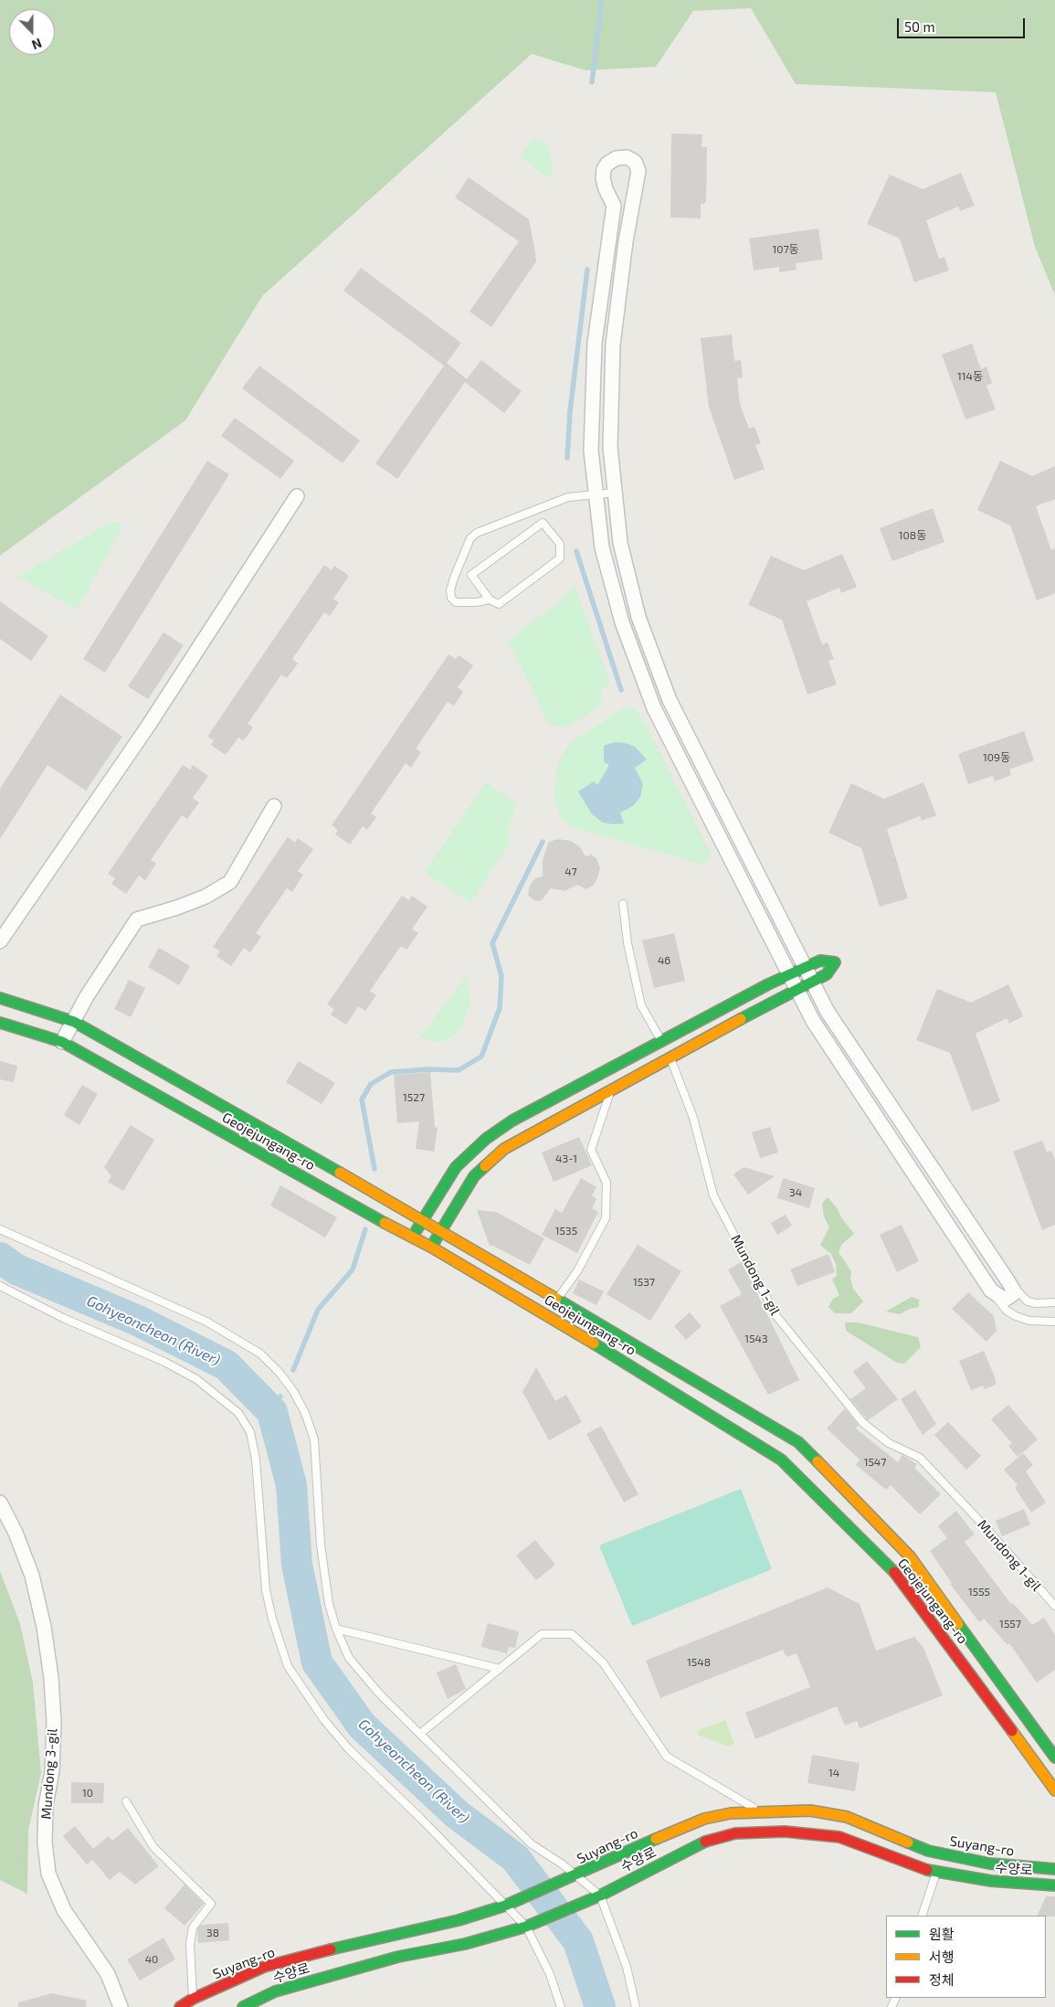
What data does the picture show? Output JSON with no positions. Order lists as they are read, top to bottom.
{
  "streets": {
    "street": [
      "Geojejungang-ro",
      "Mundong 3-gil",
      "Suyang-ro",
      "수양로"
    ],
    "lane": ["Mundong 1-gil"]
  },
  "crossings": [
    ["Suyang-ro", "수양로"]
  ],
  "water": ["Gohyeoncheon (River)"],
  "house_numbers": [
    "107동",
    "114동",
    "108동",
    "109동",
    "47",
    "46",
    "1527",
    "43-1",
    "34",
    "1535",
    "1537",
    "1543",
    "1547",
    "1555",
    "1557",
    "1548",
    "14",
    "10",
    "38",
    "40"
  ],
  "legend": ["원활", "서행", "정체"],
  "scale_bar": "50 m",
  "north": "bottom"
}
